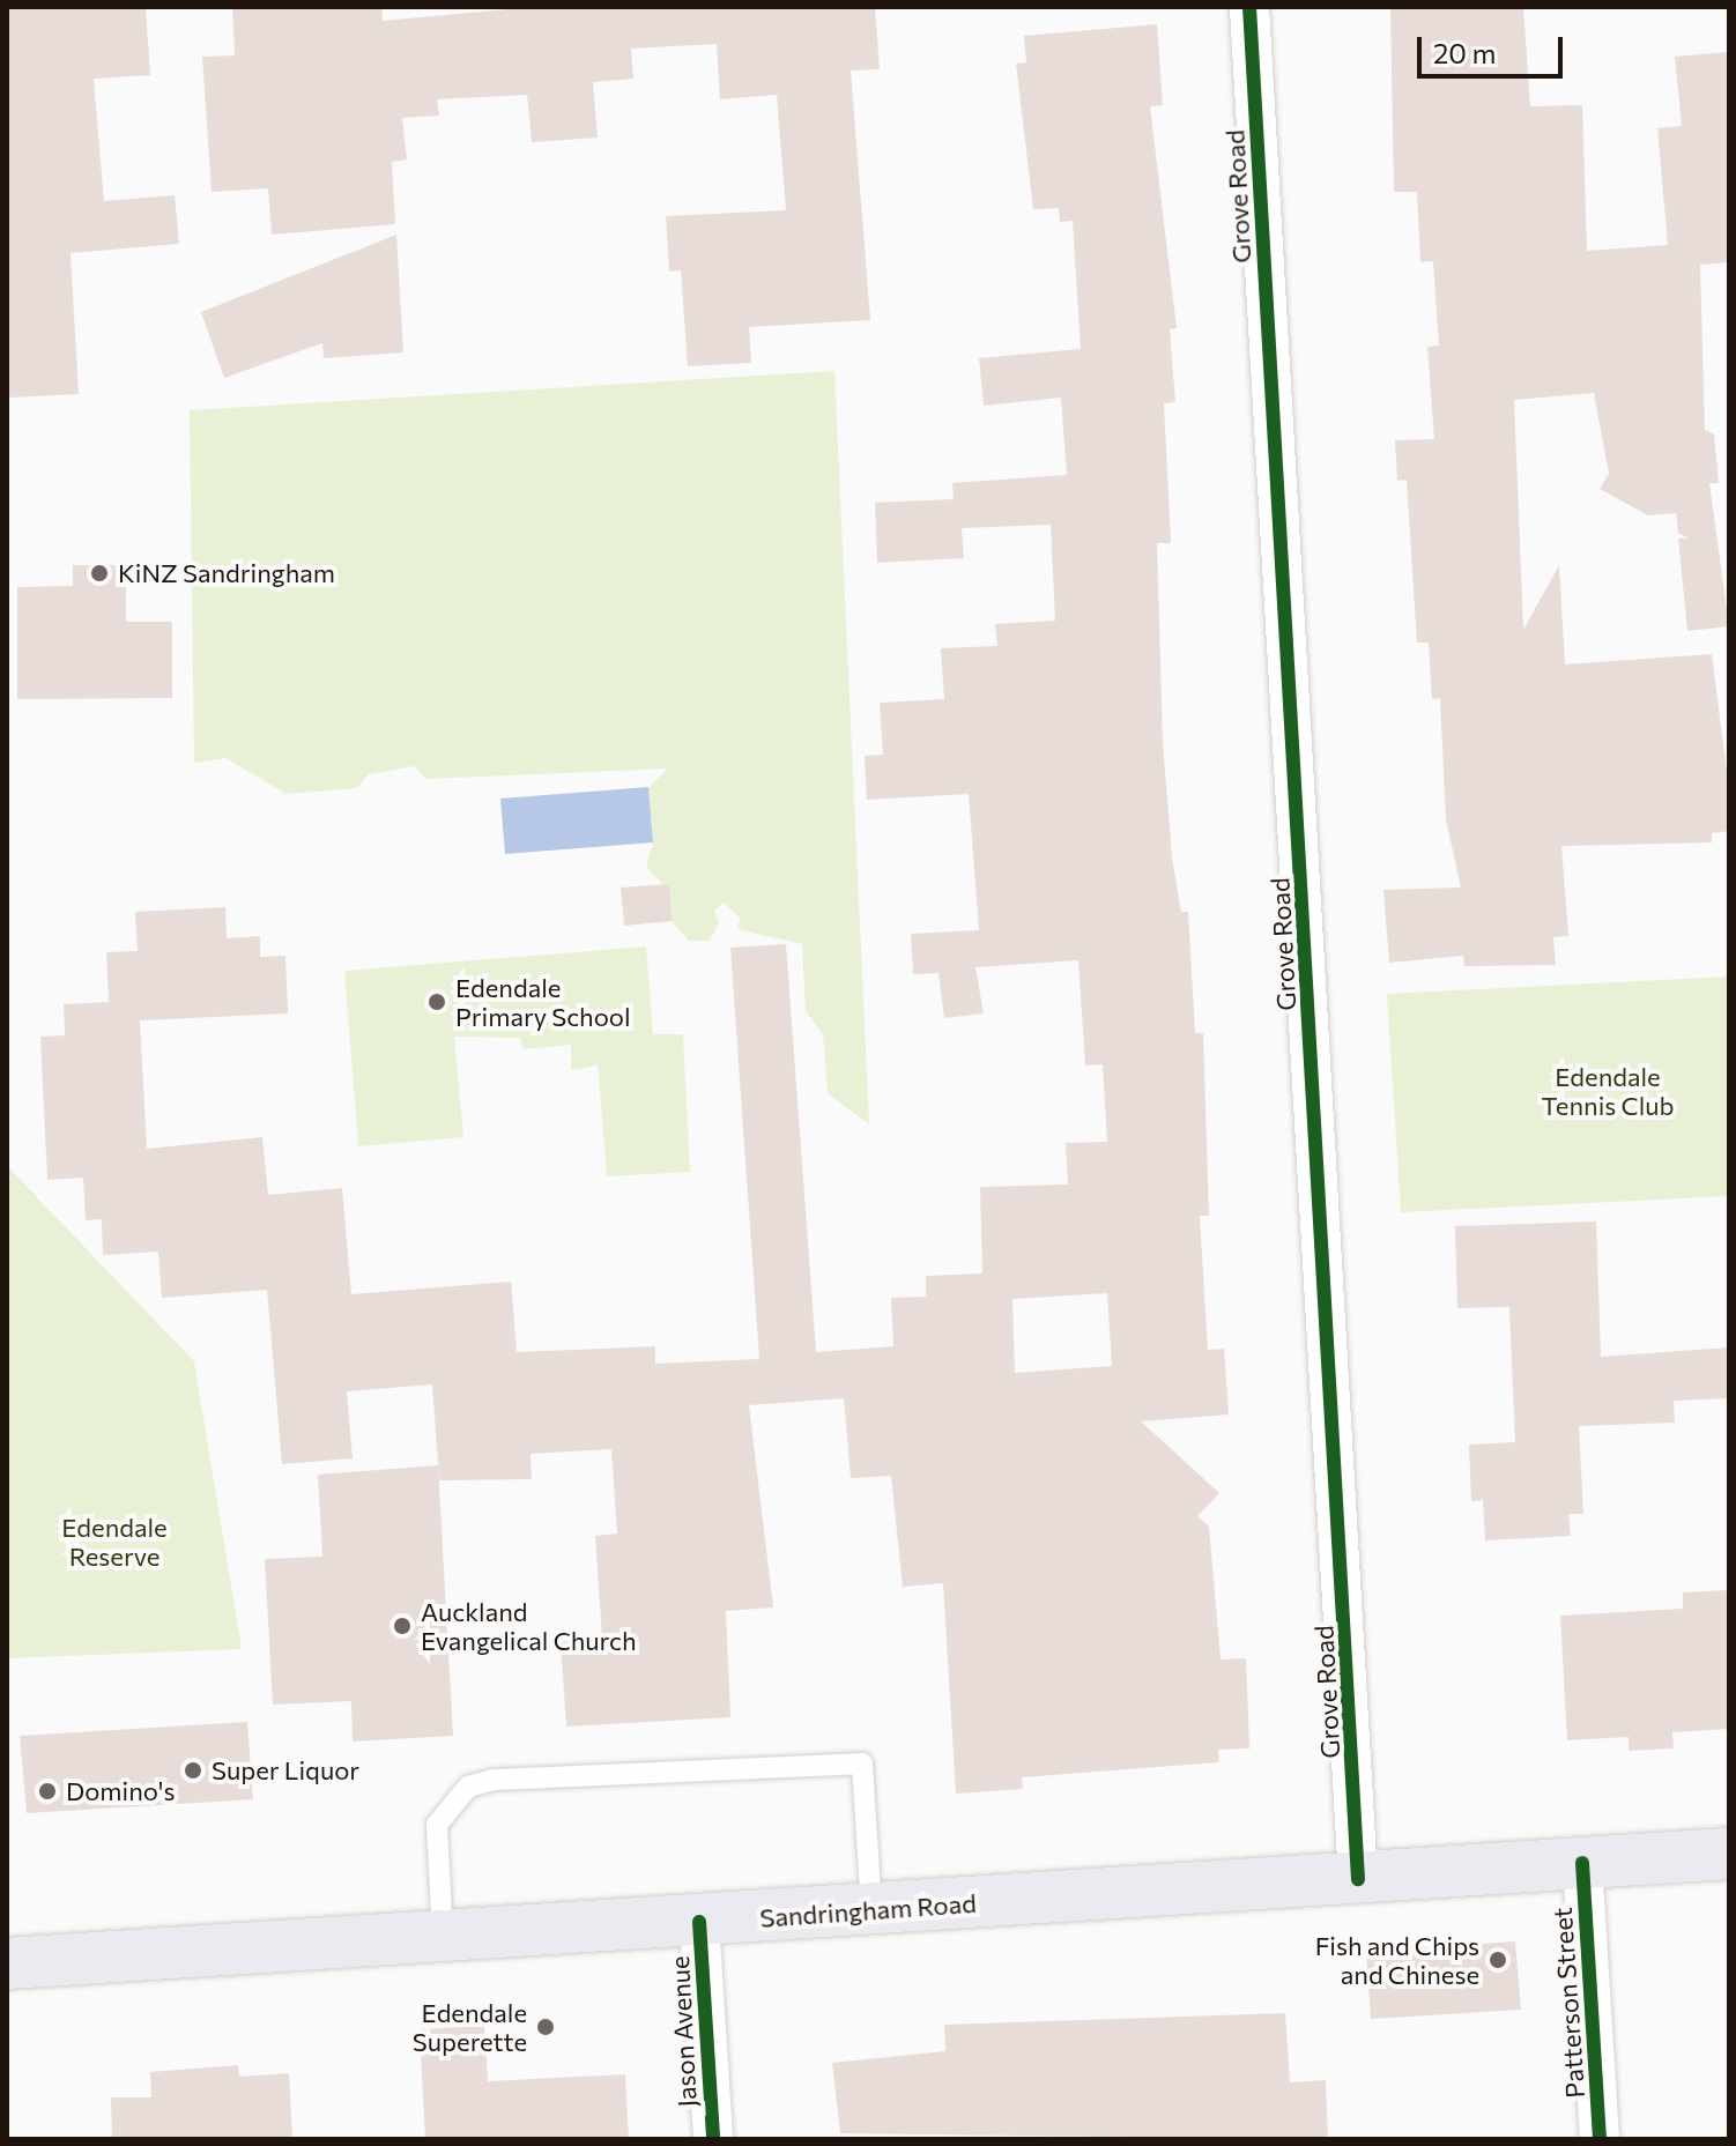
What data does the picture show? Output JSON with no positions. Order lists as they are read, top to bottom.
{
  "streets": {
    "main road": ["Sandringham Road"],
    "street": ["Grove Road", "Patterson Street", "Jason Avenue"]
  },
  "crossings": [
    ["Grove Road", "Sandringham Road"],
    ["Sandringham Road", "Patterson Street"],
    ["Sandringham Road", "Jason Avenue"]
  ],
  "parks": ["Edendale Tennis Club", "Edendale Reserve"],
  "places": [
    "KiNZ Sandringham",
    "Edendale Primary School",
    "Auckland Evangelical Church",
    "Super Liquor",
    "Domino's",
    "Fish and Chips and Chinese",
    "Edendale Superette"
  ],
  "scale_bar": "20 m"
}
